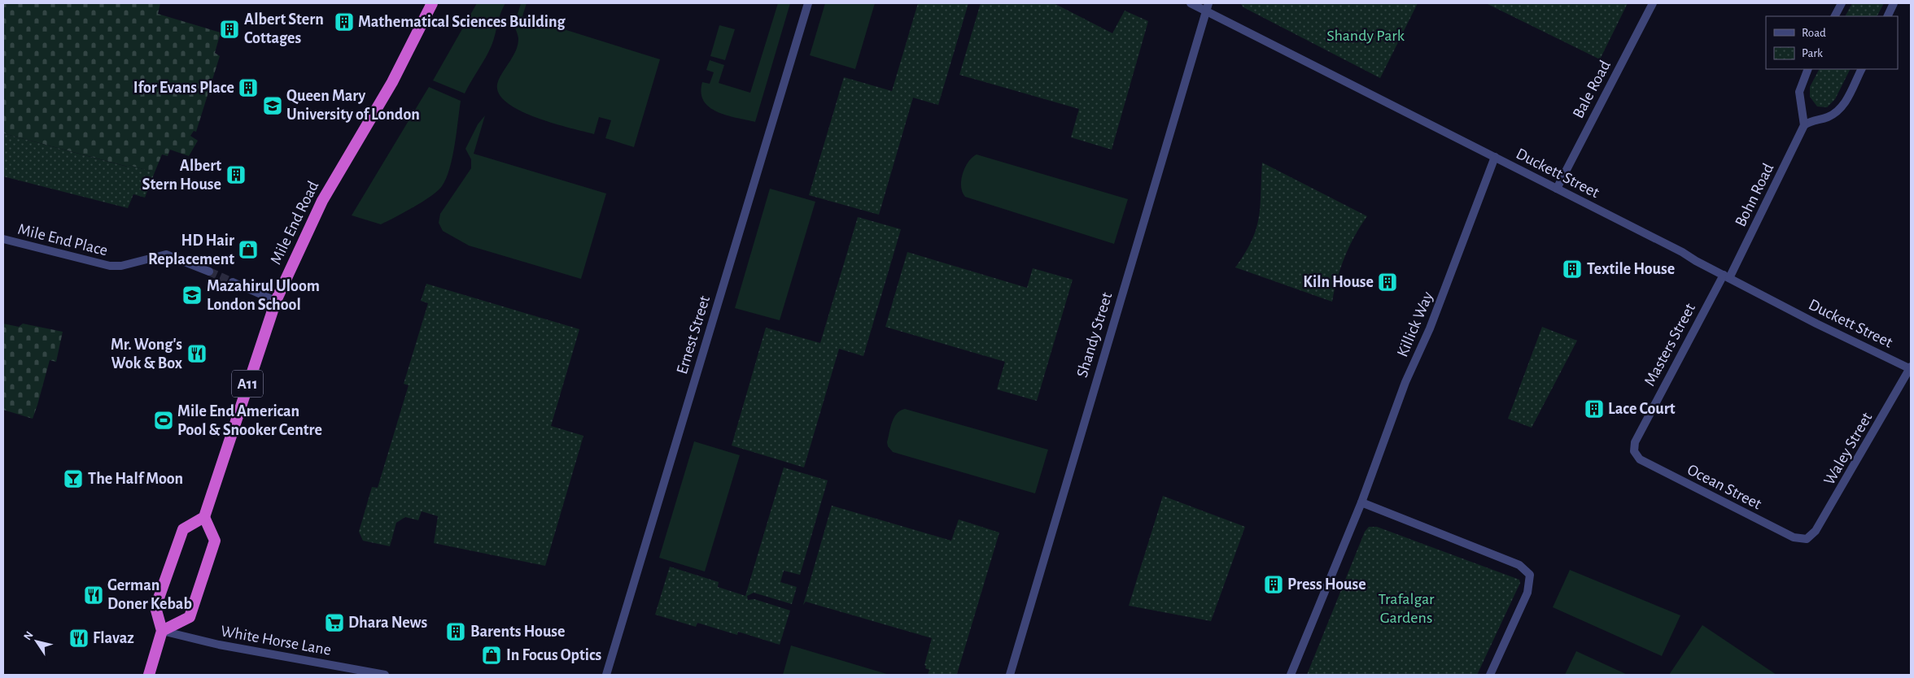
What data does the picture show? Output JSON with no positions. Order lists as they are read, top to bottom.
{
  "streets": {
    "highway": ["Mile End Road", "A11"],
    "street": [
      "Bale Road",
      "Duckett Street",
      "Bohn Road",
      "Mile End Place",
      "Killick Way",
      "Ernest Street",
      "Shandy Street",
      "Masters Street",
      "Waley Street",
      "Ocean Street",
      "White Horse Lane"
    ]
  },
  "crossings": [
    ["Bale Road", "Duckett Street"],
    ["Duckett Street", "Bohn Road"],
    ["Duckett Street", "Killick Way"],
    ["Duckett Street", "Shandy Street"],
    ["Duckett Street", "Masters Street"],
    ["Duckett Street", "Waley Street"],
    ["Bohn Road", "Masters Street"],
    ["Masters Street", "Ocean Street"],
    ["Waley Street", "Ocean Street"]
  ],
  "parks": ["Shandy Park", "Trafalgar Gardens"],
  "places": {
    "building": [
      "Mathematical Sciences Building",
      "Albert Stern Cottages",
      "Ifor Evans Place",
      "Albert Stern House",
      "Textile House",
      "Kiln House",
      "Lace Court",
      "Press House",
      "Barents House"
    ],
    "school or university": ["Queen Mary University of London", "Mazahirul Uloom London School"],
    "shop": ["HD Hair Replacement", "In Focus Optics"],
    "restaurant": ["Mr. Wong's Wok & Box", "German Doner Kebab", "Flavaz"],
    "sports": ["Mile End American Pool & Snooker Centre"],
    "bar": ["The Half Moon"],
    "supermarket": ["Dhara News"]
  },
  "legend": ["Road", "Park"],
  "north": "top left"
}
